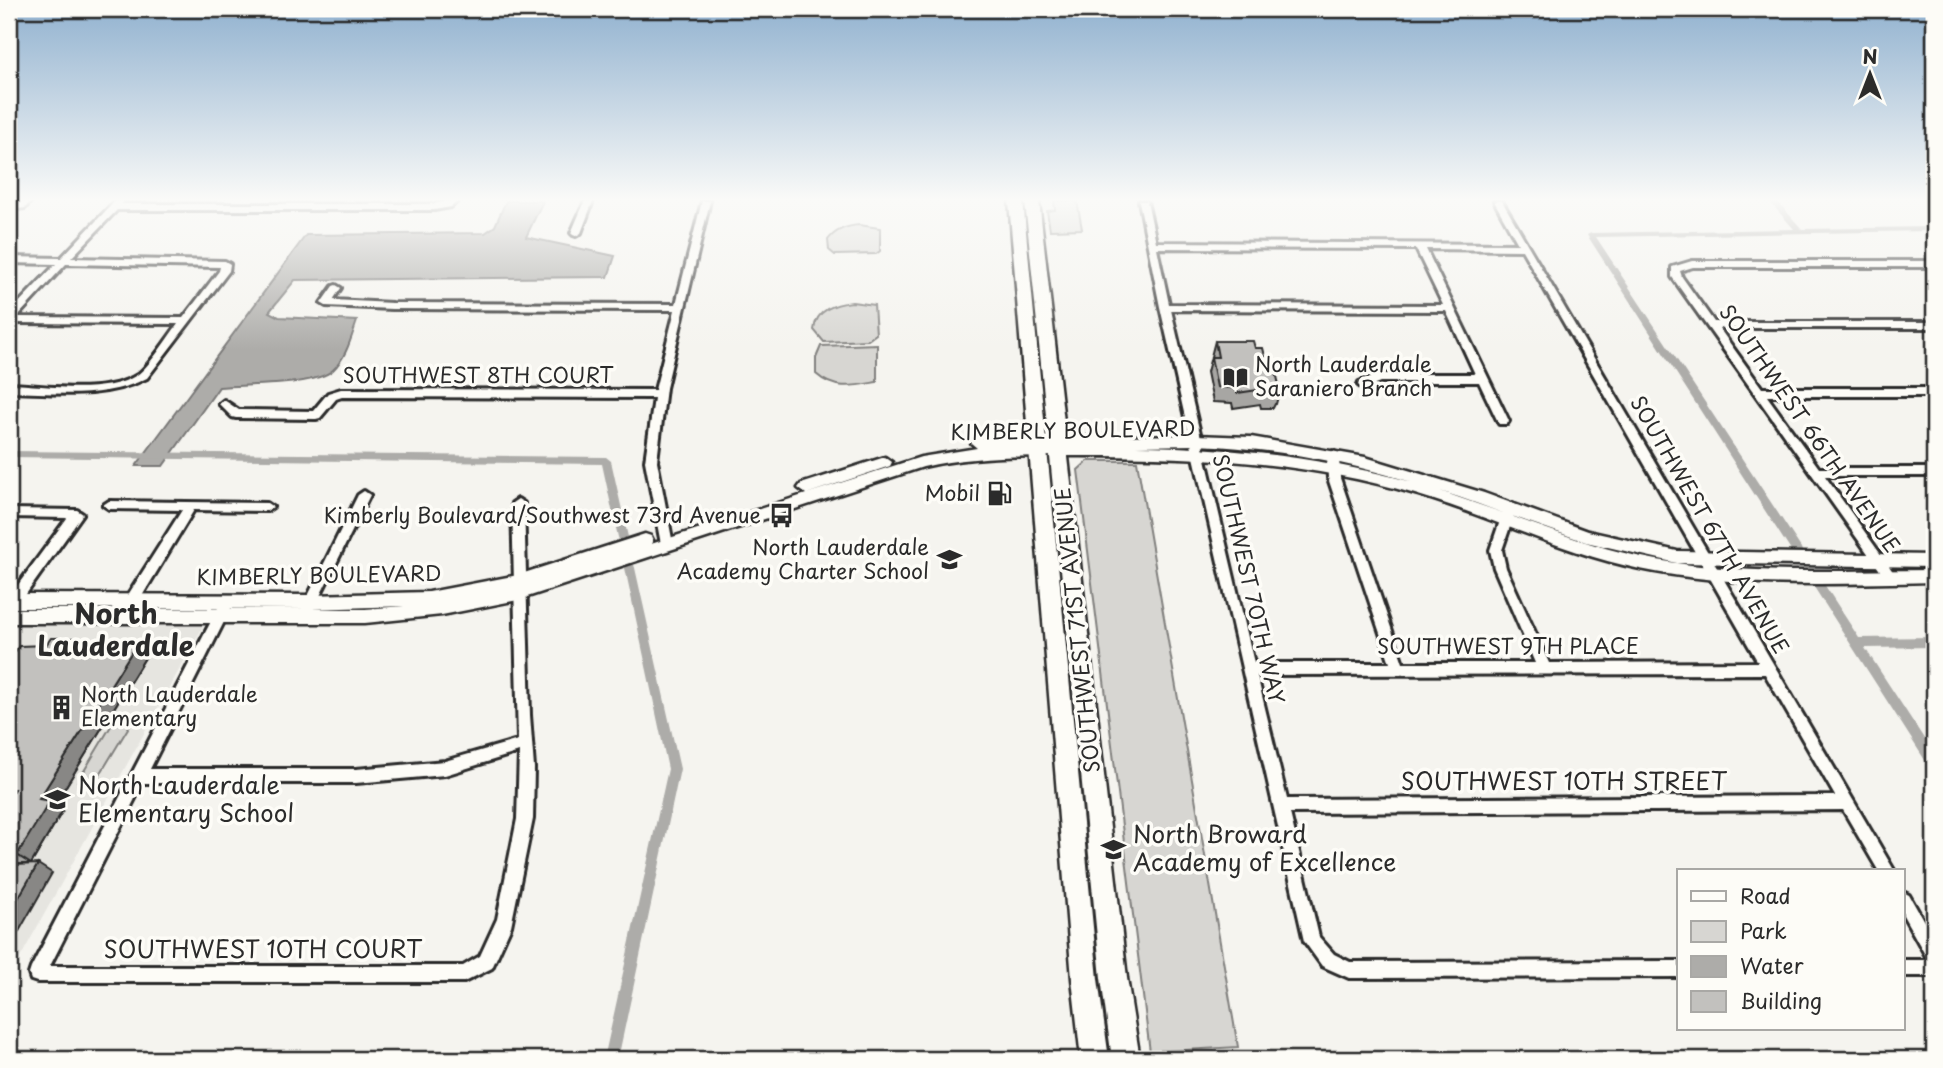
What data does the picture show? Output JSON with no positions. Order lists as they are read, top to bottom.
{
  "streets": {
    "main road": ["SOUTHWEST 71ST AVENUE"],
    "street": [
      "SOUTHWEST 8TH COURT",
      "SOUTHWEST 66TH AVENUE",
      "KIMBERLY BOULEVARD",
      "SOUTHWEST 67TH AVENUE",
      "SOUTHWEST 70TH WAY",
      "SOUTHWEST 9TH PLACE",
      "SOUTHWEST 10TH STREET",
      "SOUTHWEST 10TH COURT"
    ]
  },
  "crossings": [
    ["SOUTHWEST 66TH AVENUE", "KIMBERLY BOULEVARD"],
    ["KIMBERLY BOULEVARD", "SOUTHWEST 67TH AVENUE"],
    ["KIMBERLY BOULEVARD", "SOUTHWEST 70TH WAY"],
    ["KIMBERLY BOULEVARD", "SOUTHWEST 71ST AVENUE"],
    ["SOUTHWEST 67TH AVENUE", "SOUTHWEST 9TH PLACE"],
    ["SOUTHWEST 67TH AVENUE", "SOUTHWEST 10TH STREET"],
    ["SOUTHWEST 70TH WAY", "SOUTHWEST 9TH PLACE"],
    ["SOUTHWEST 70TH WAY", "SOUTHWEST 10TH STREET"]
  ],
  "districts": ["North Lauderdale"],
  "places": {
    "library": ["North Lauderdale Saraniero Branch"],
    "fuel station": ["Mobil"],
    "bus stop": ["Kimberly Boulevard/Southwest 73rd Avenue"],
    "school or university": ["North Lauderdale Academy Charter School", "North Lauderdale Elementary School", "North Broward Academy of Excellence"],
    "building": ["North Lauderdale Elementary"]
  },
  "legend": [
    "Road",
    "Park",
    "Water",
    "Building"
  ],
  "north": "top"
}
